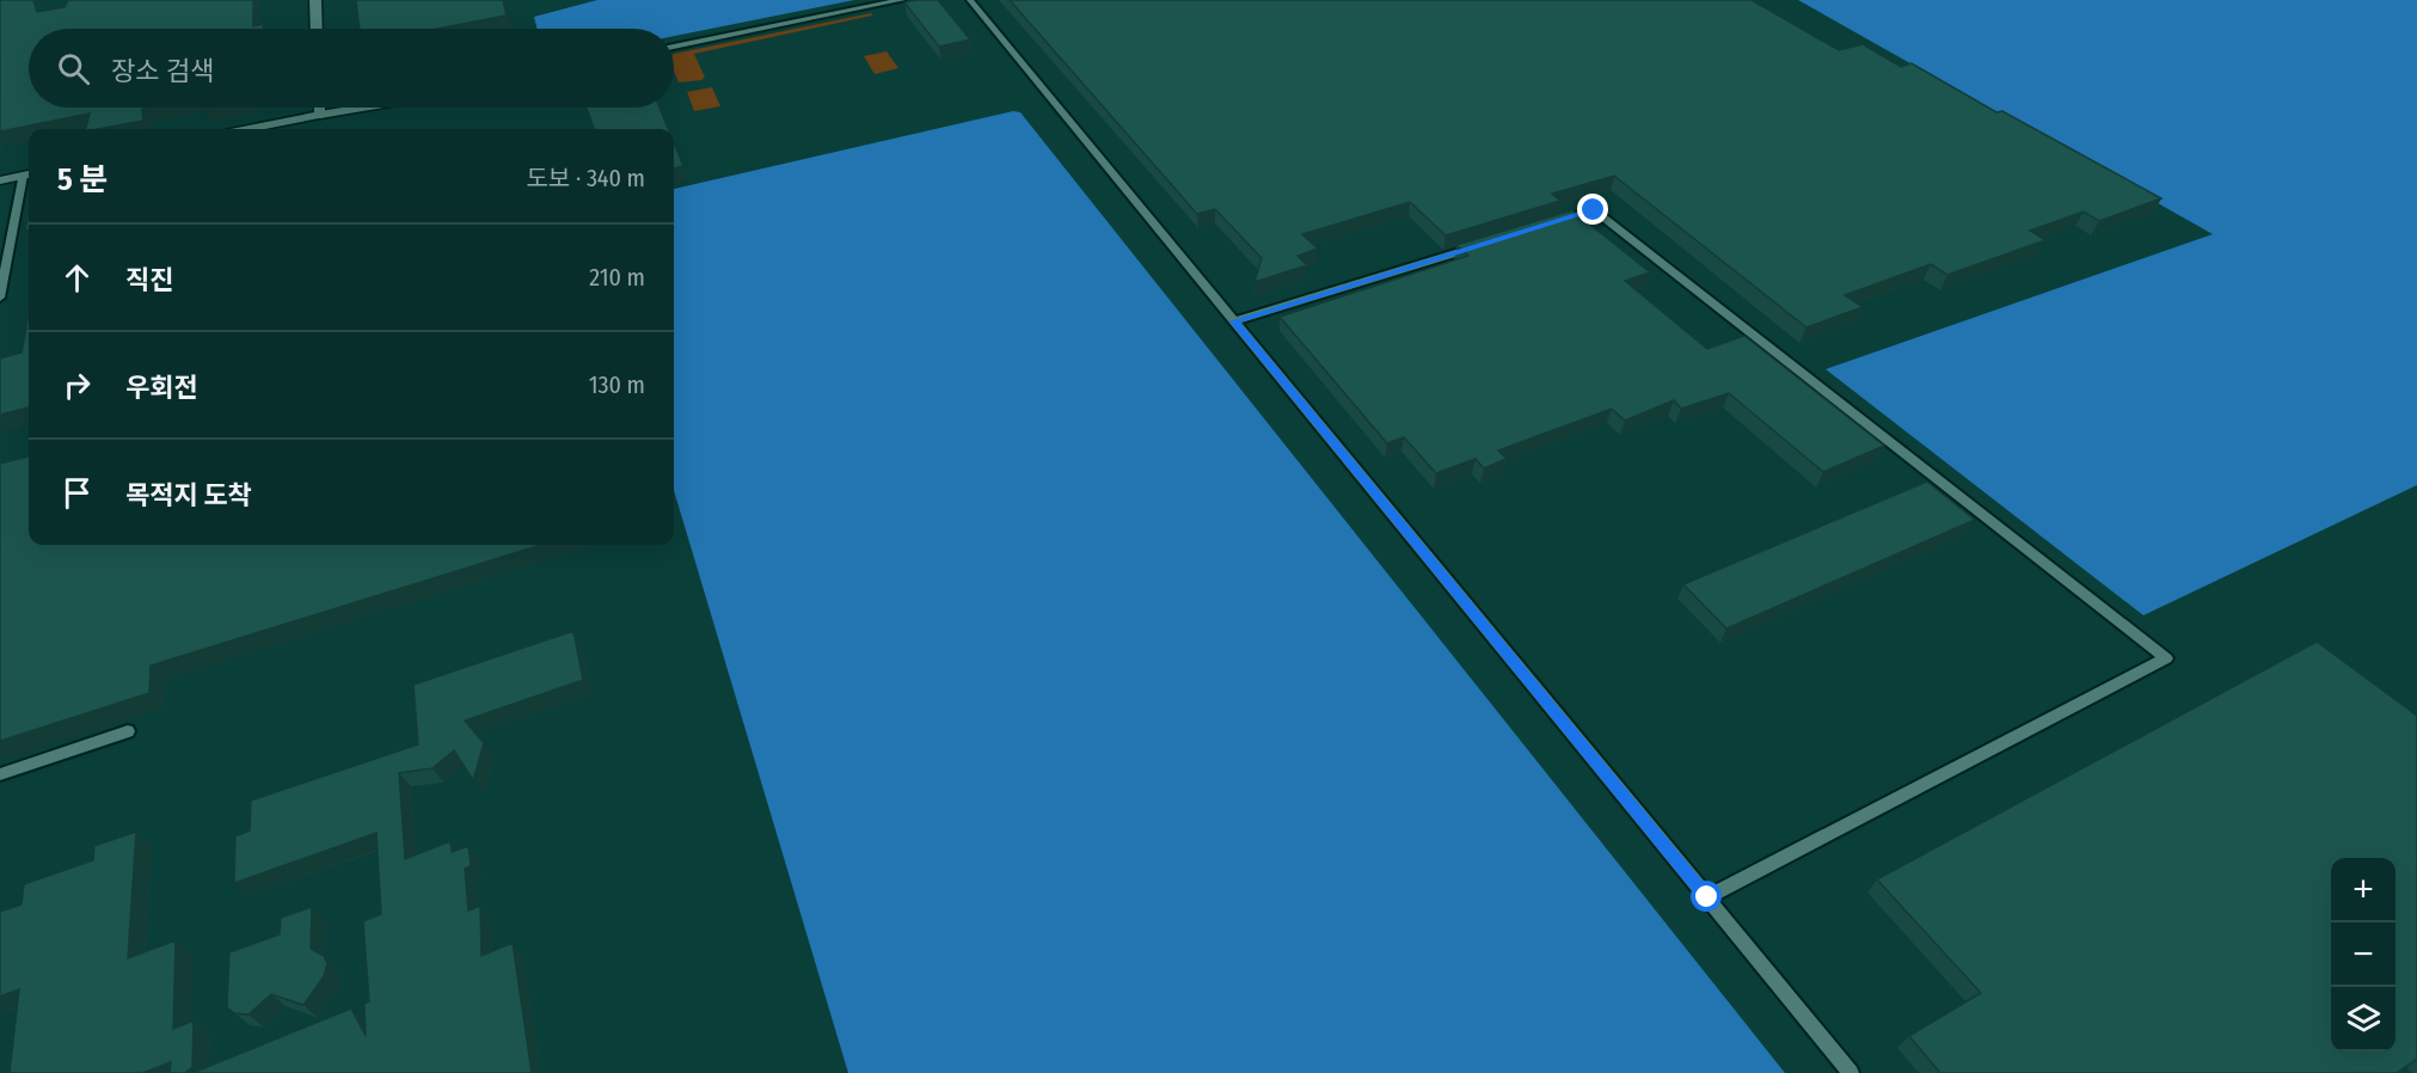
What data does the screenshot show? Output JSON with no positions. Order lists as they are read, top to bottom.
{
  "page": {
    "search": "장소 검색",
    "heading": ["5 분", "도보 · 340 m"],
    "list": [
      ["직진", "210 m"],
      ["우회전", "130 m"],
      "목적지 도착"
    ],
    "map_buttons": ["+", "−"]
  }
}
